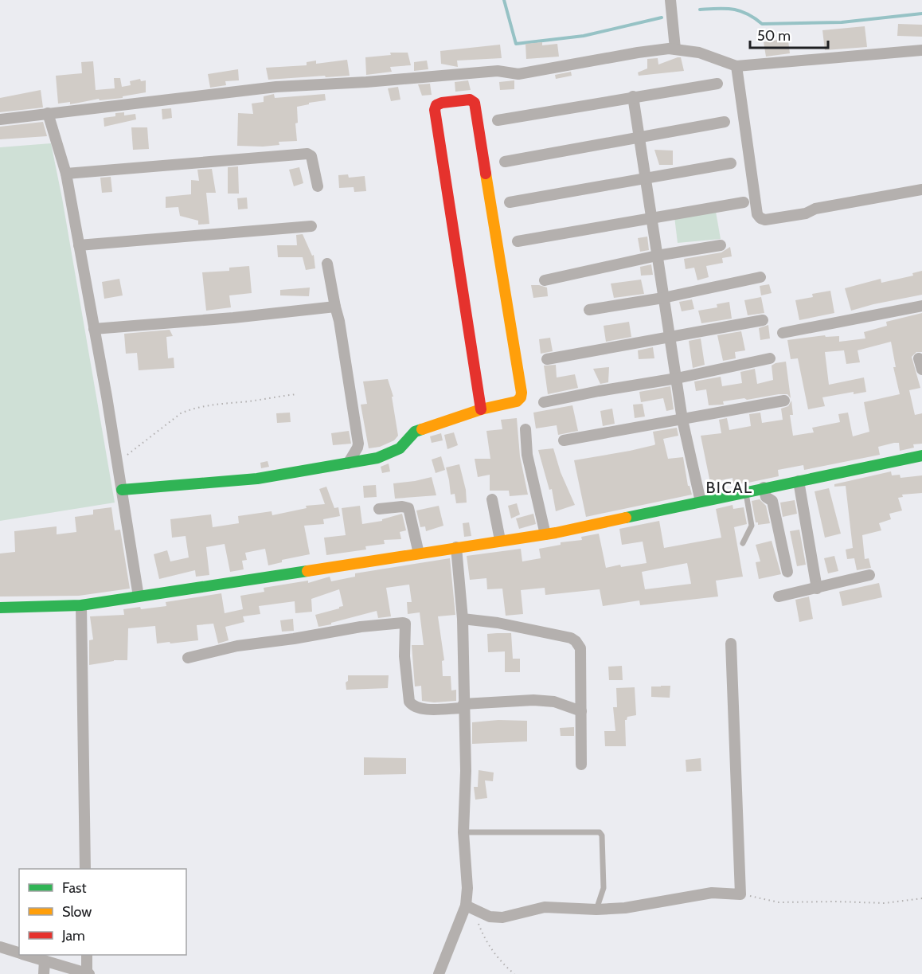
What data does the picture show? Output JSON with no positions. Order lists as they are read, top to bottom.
{
  "districts": ["BICAL"],
  "legend": ["Fast", "Slow", "Jam"],
  "scale_bar": "50 m"
}
